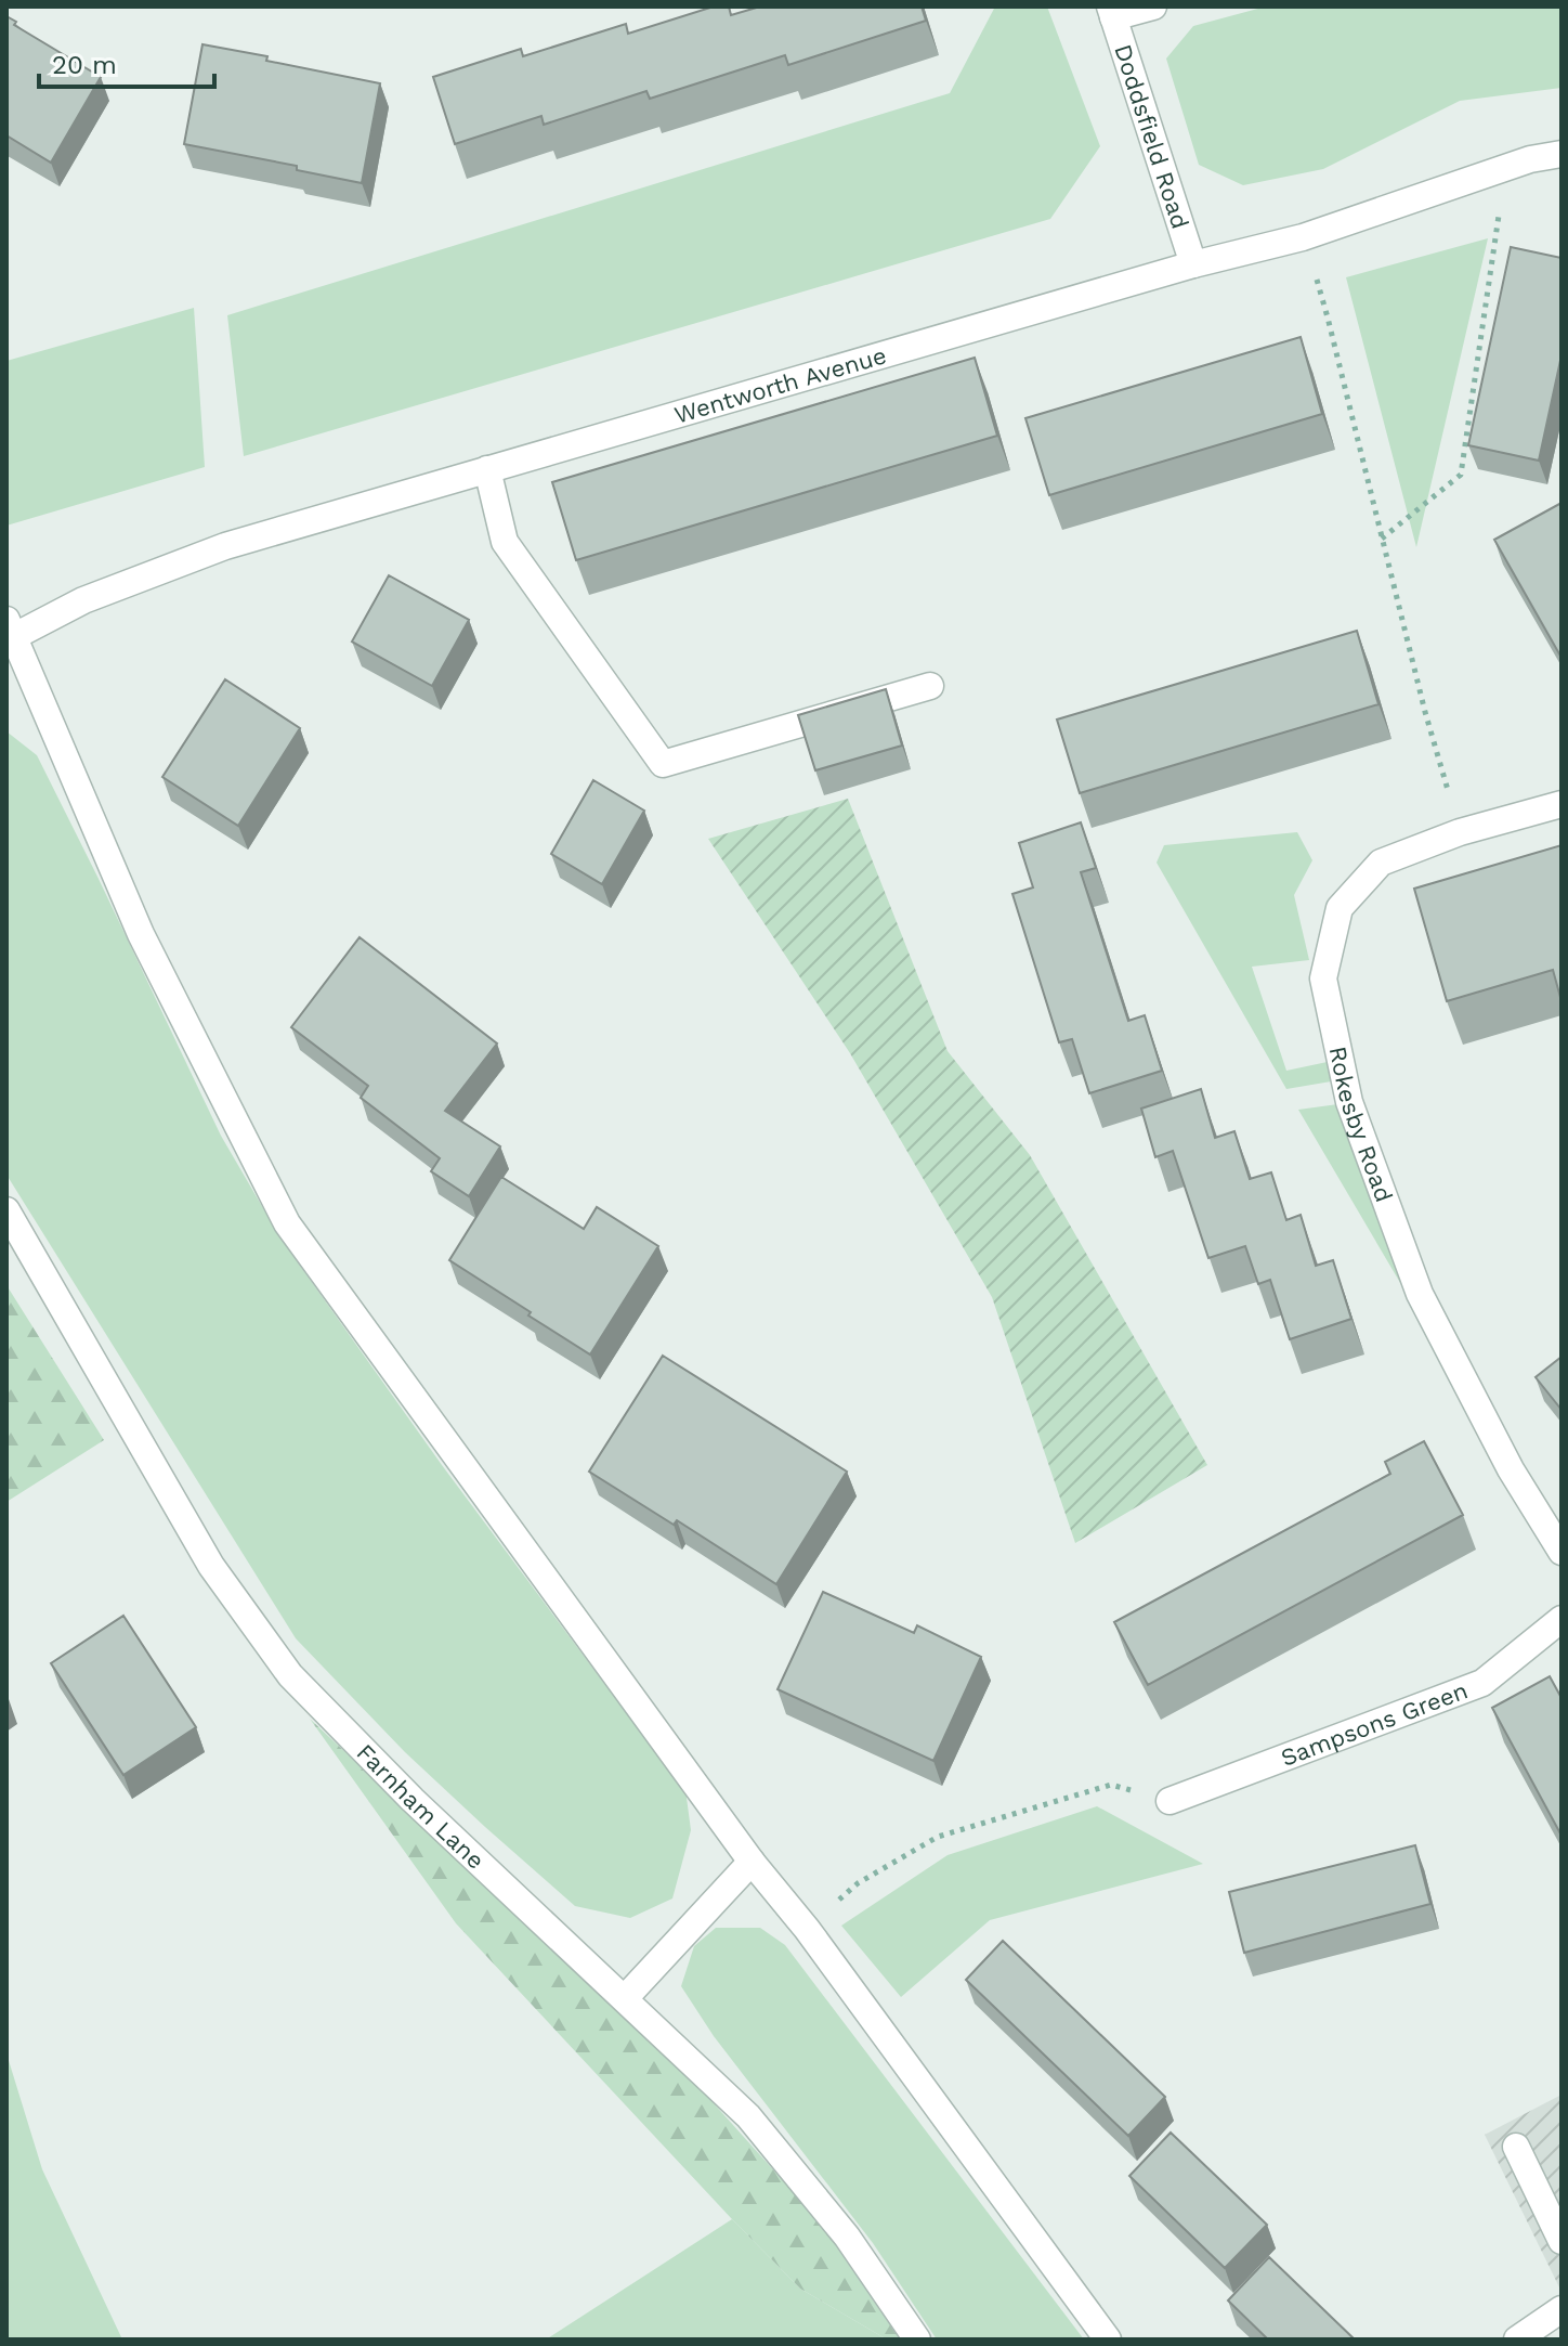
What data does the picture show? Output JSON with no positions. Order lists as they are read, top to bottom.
{
  "streets": {
    "street": [
      "Doddsfield Road",
      "Wentworth Avenue",
      "Rokesby Road",
      "Sampsons Green",
      "Farnham Lane"
    ]
  },
  "crossings": [
    ["Doddsfield Road", "Wentworth Avenue"]
  ],
  "scale_bar": "20 m"
}
